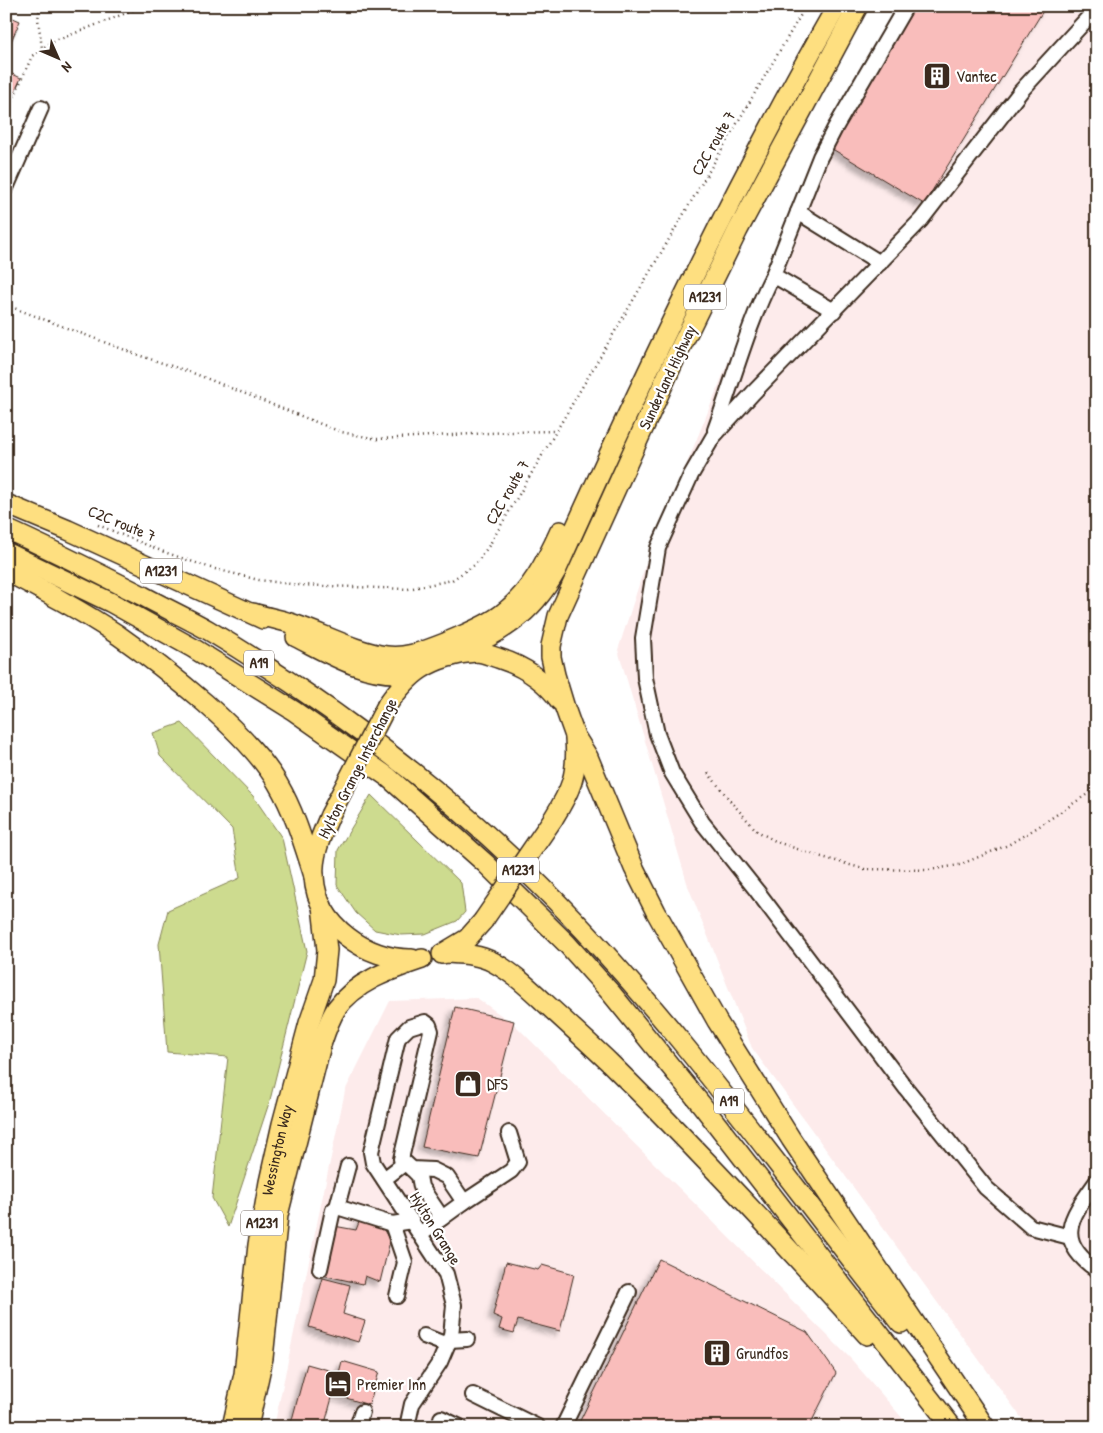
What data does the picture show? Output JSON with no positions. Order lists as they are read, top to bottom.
{
  "streets": {
    "highway": [
      "A1231",
      "Sunderland Highway",
      "A19",
      "Hylton Grange Interchange",
      "Wessington Way"
    ],
    "street": ["Hylton Grange"],
    "path": ["C2C route 7"]
  },
  "crossings": [
    ["A1231", "Sunderland Highway"],
    ["A1231", "A19"],
    ["A1231", "Hylton Grange Interchange"],
    ["Sunderland Highway", "Hylton Grange Interchange"],
    ["A19", "Hylton Grange Interchange"],
    ["Hylton Grange Interchange", "Wessington Way"]
  ],
  "places": {
    "building": ["Vantec", "Grundfos"],
    "shop": ["DFS"],
    "hotel": ["Premier Inn"]
  },
  "north": "bottom right"
}
